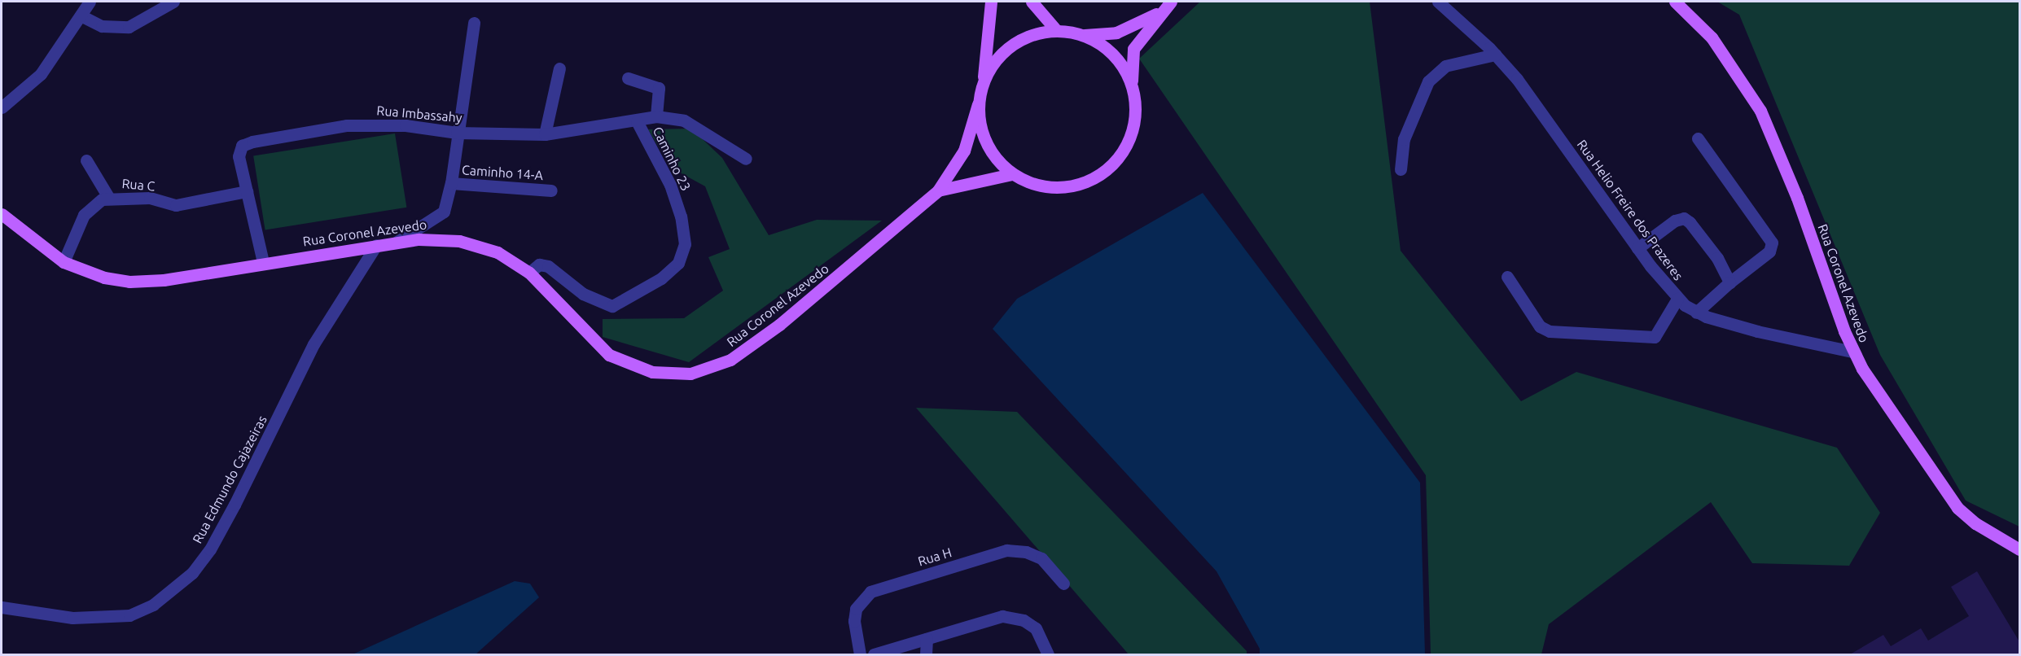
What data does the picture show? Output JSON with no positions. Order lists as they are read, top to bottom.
{
  "streets": {
    "main road": ["Rua Coronel Azevedo"],
    "street": [
      "Rua Imbassahy",
      "Caminho 23",
      "Caminho 14-A",
      "Rua C",
      "Rua Helio Freire dos Prazeres",
      "Rua Edmundo Cajazeiras",
      "Rua H"
    ]
  },
  "crossings": [
    ["Rua Imbassahy", "Caminho 23"],
    ["Rua Imbassahy", "Rua C"],
    ["Rua Imbassahy", "Rua Coronel Azevedo"],
    ["Caminho 23", "Rua Coronel Azevedo"],
    ["Rua C", "Rua Coronel Azevedo"],
    ["Rua Helio Freire dos Prazeres", "Rua Coronel Azevedo"],
    ["Rua Coronel Azevedo", "Rua Edmundo Cajazeiras"]
  ]
}
